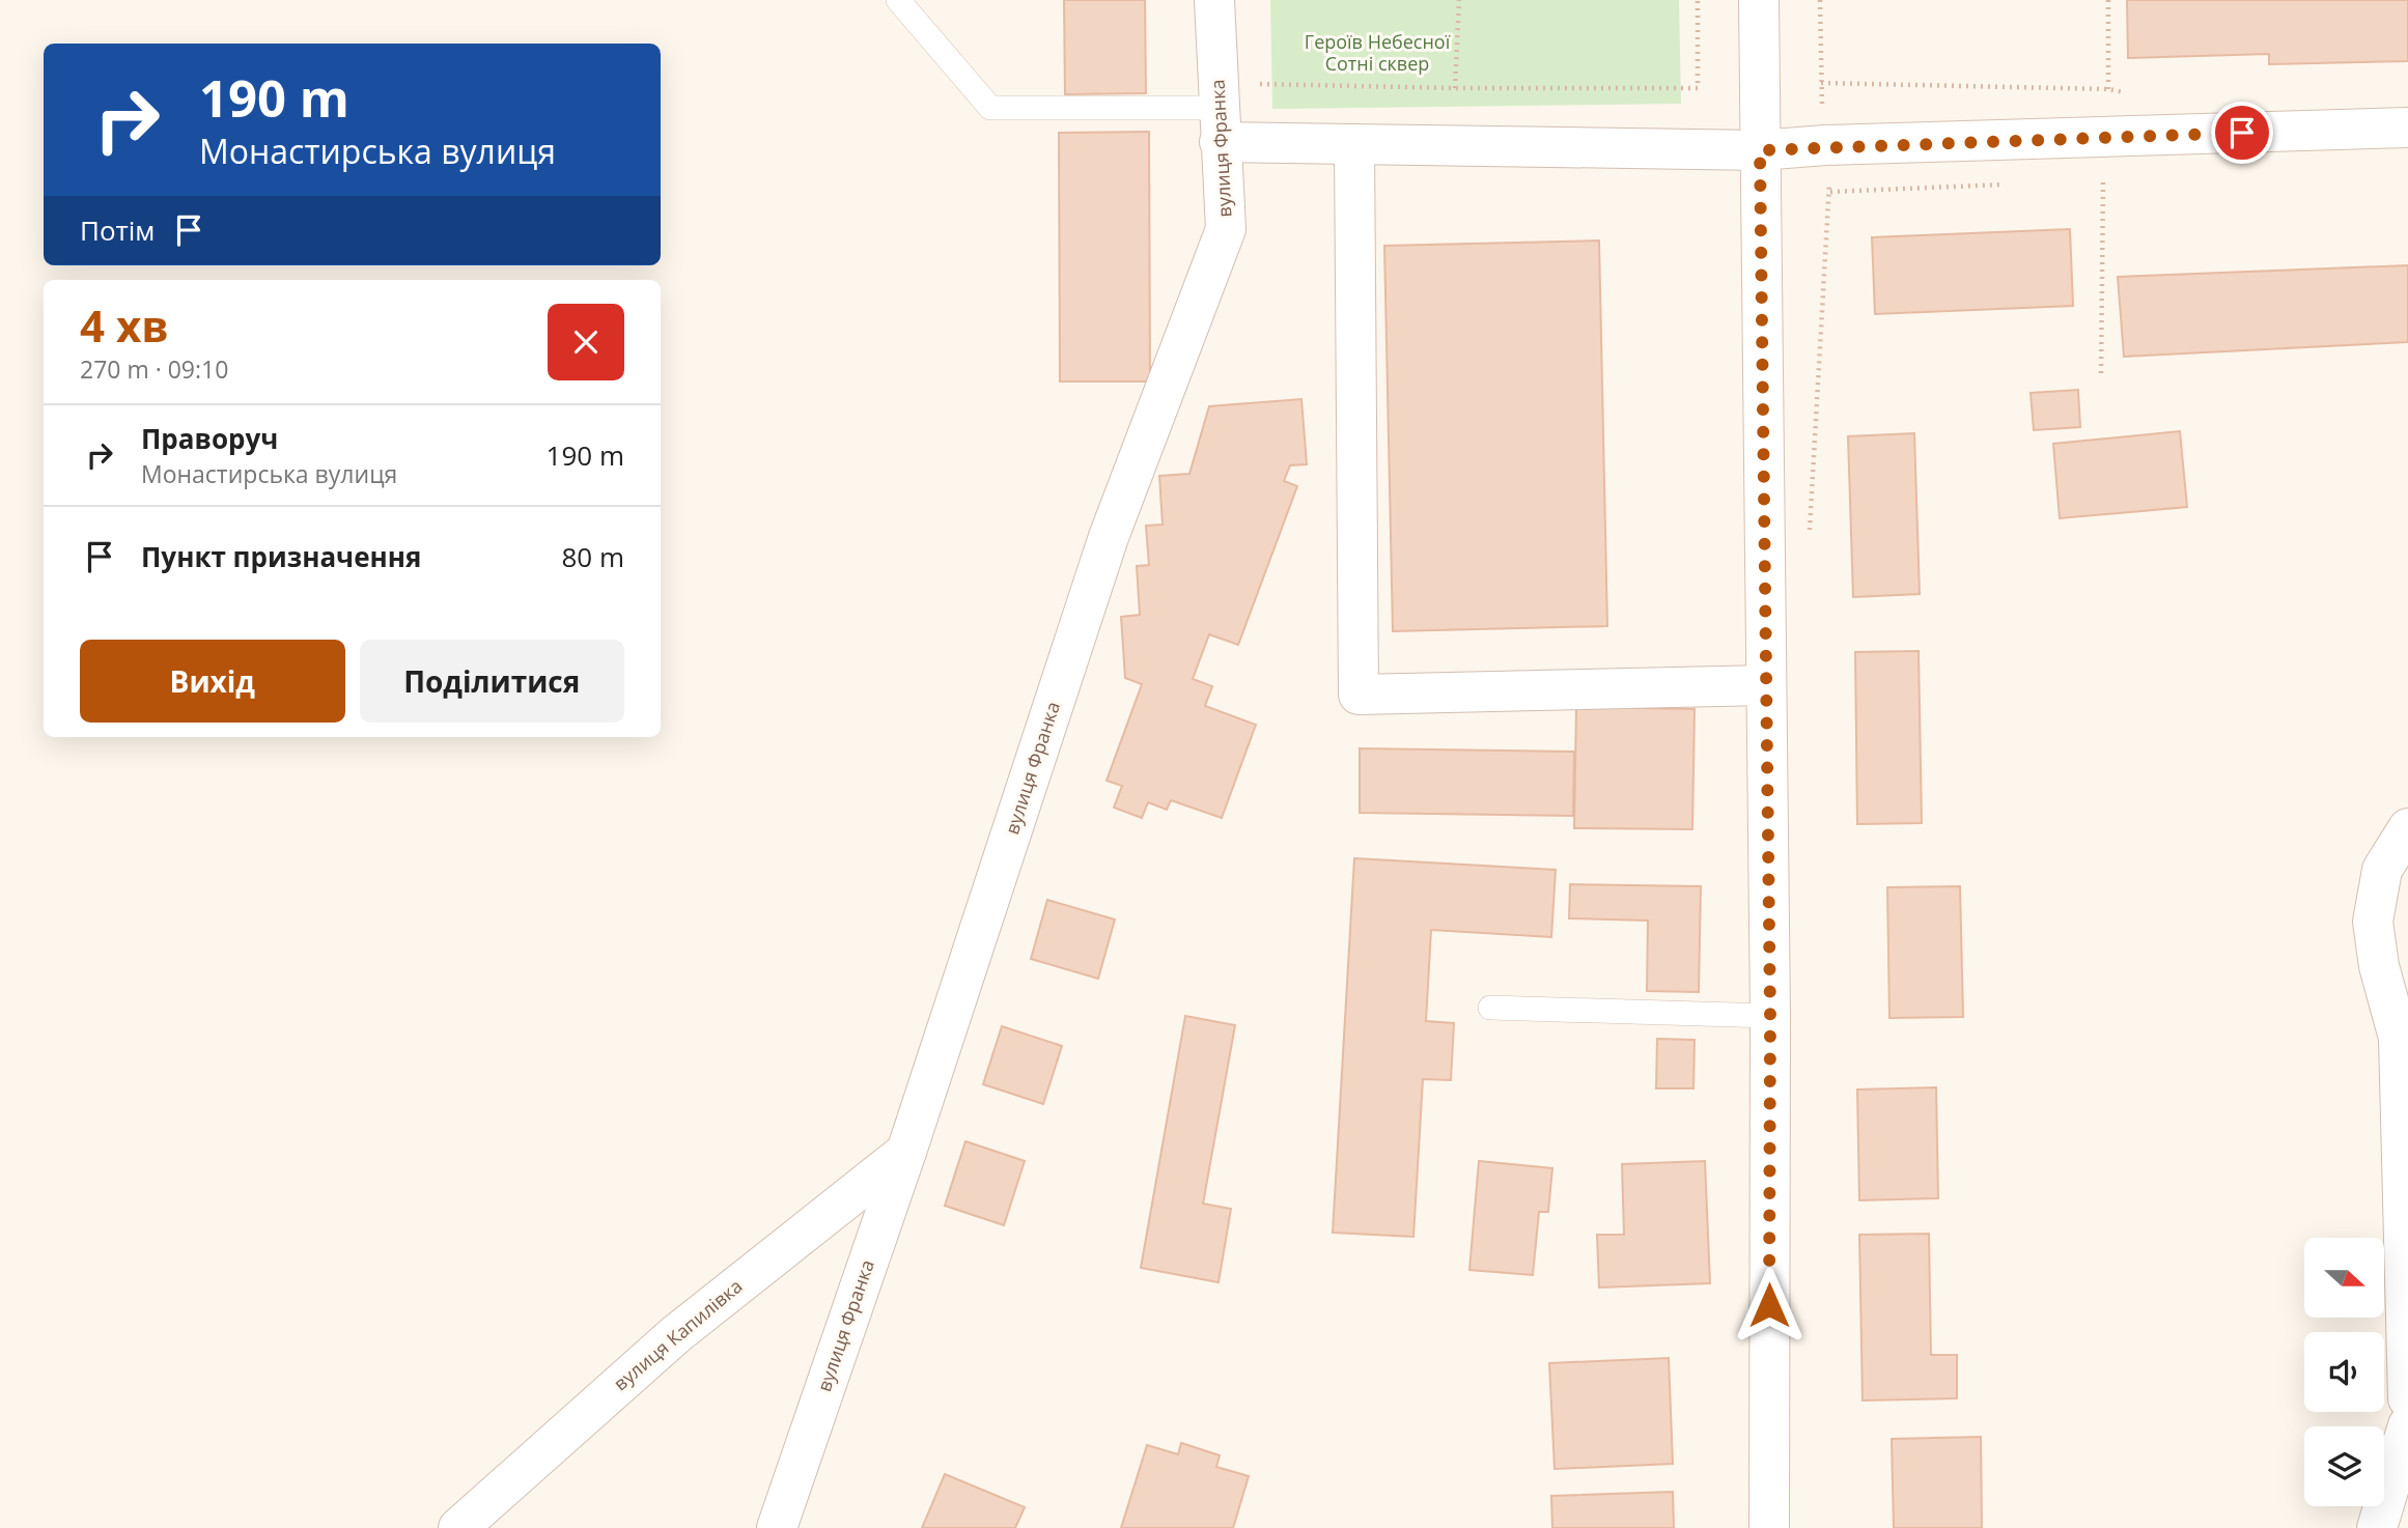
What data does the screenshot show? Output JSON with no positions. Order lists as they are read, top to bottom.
{
  "streets": {
    "street": ["вулиця Франка", "вулиця Капилівка"]
  },
  "crossings": [
    ["вулиця Франка", "вулиця Капилівка"]
  ],
  "parks": ["Героїв Небесної Сотні сквер"],
  "north": "right",
  "page": {
    "turn": ["190 m", "Монастирська вулиця"],
    "then": "Потім",
    "heading": ["4 хв", "270 m · 09:10"],
    "list": [
      {
        "name": "Праворуч",
        "note": "Монастирська вулиця",
        "value": "190 m"
      },
      {
        "name": "Пункт призначення",
        "value": "80 m"
      }
    ],
    "buttons": ["Вихід", "Поділитися"]
  }
}
